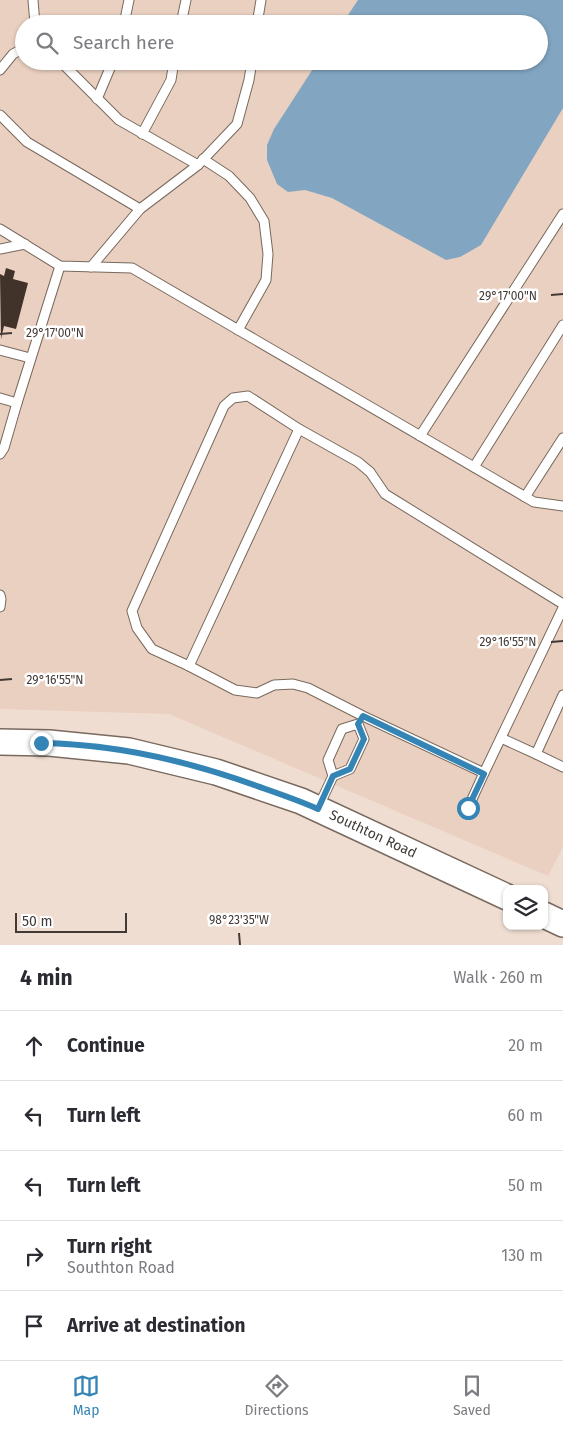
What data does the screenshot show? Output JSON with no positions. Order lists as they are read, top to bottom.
{
  "streets": {
    "street": ["Southton Road"]
  },
  "scale_bar": "50 m",
  "page": {
    "search": "Search here",
    "scale": "50 m",
    "heading": ["4 min", "Walk · 260 m"],
    "list": [
      ["Continue", "20 m"],
      ["Turn left", "60 m"],
      ["Turn left", "50 m"],
      ["Turn right", "Southton Road", "130 m"],
      "Arrive at destination"
    ],
    "nav": ["Map", "Directions", "Saved"]
  },
  "coordinates": ["29°17'00\"N", "29°16'55\"N", "98°23'35\"W"]
}
